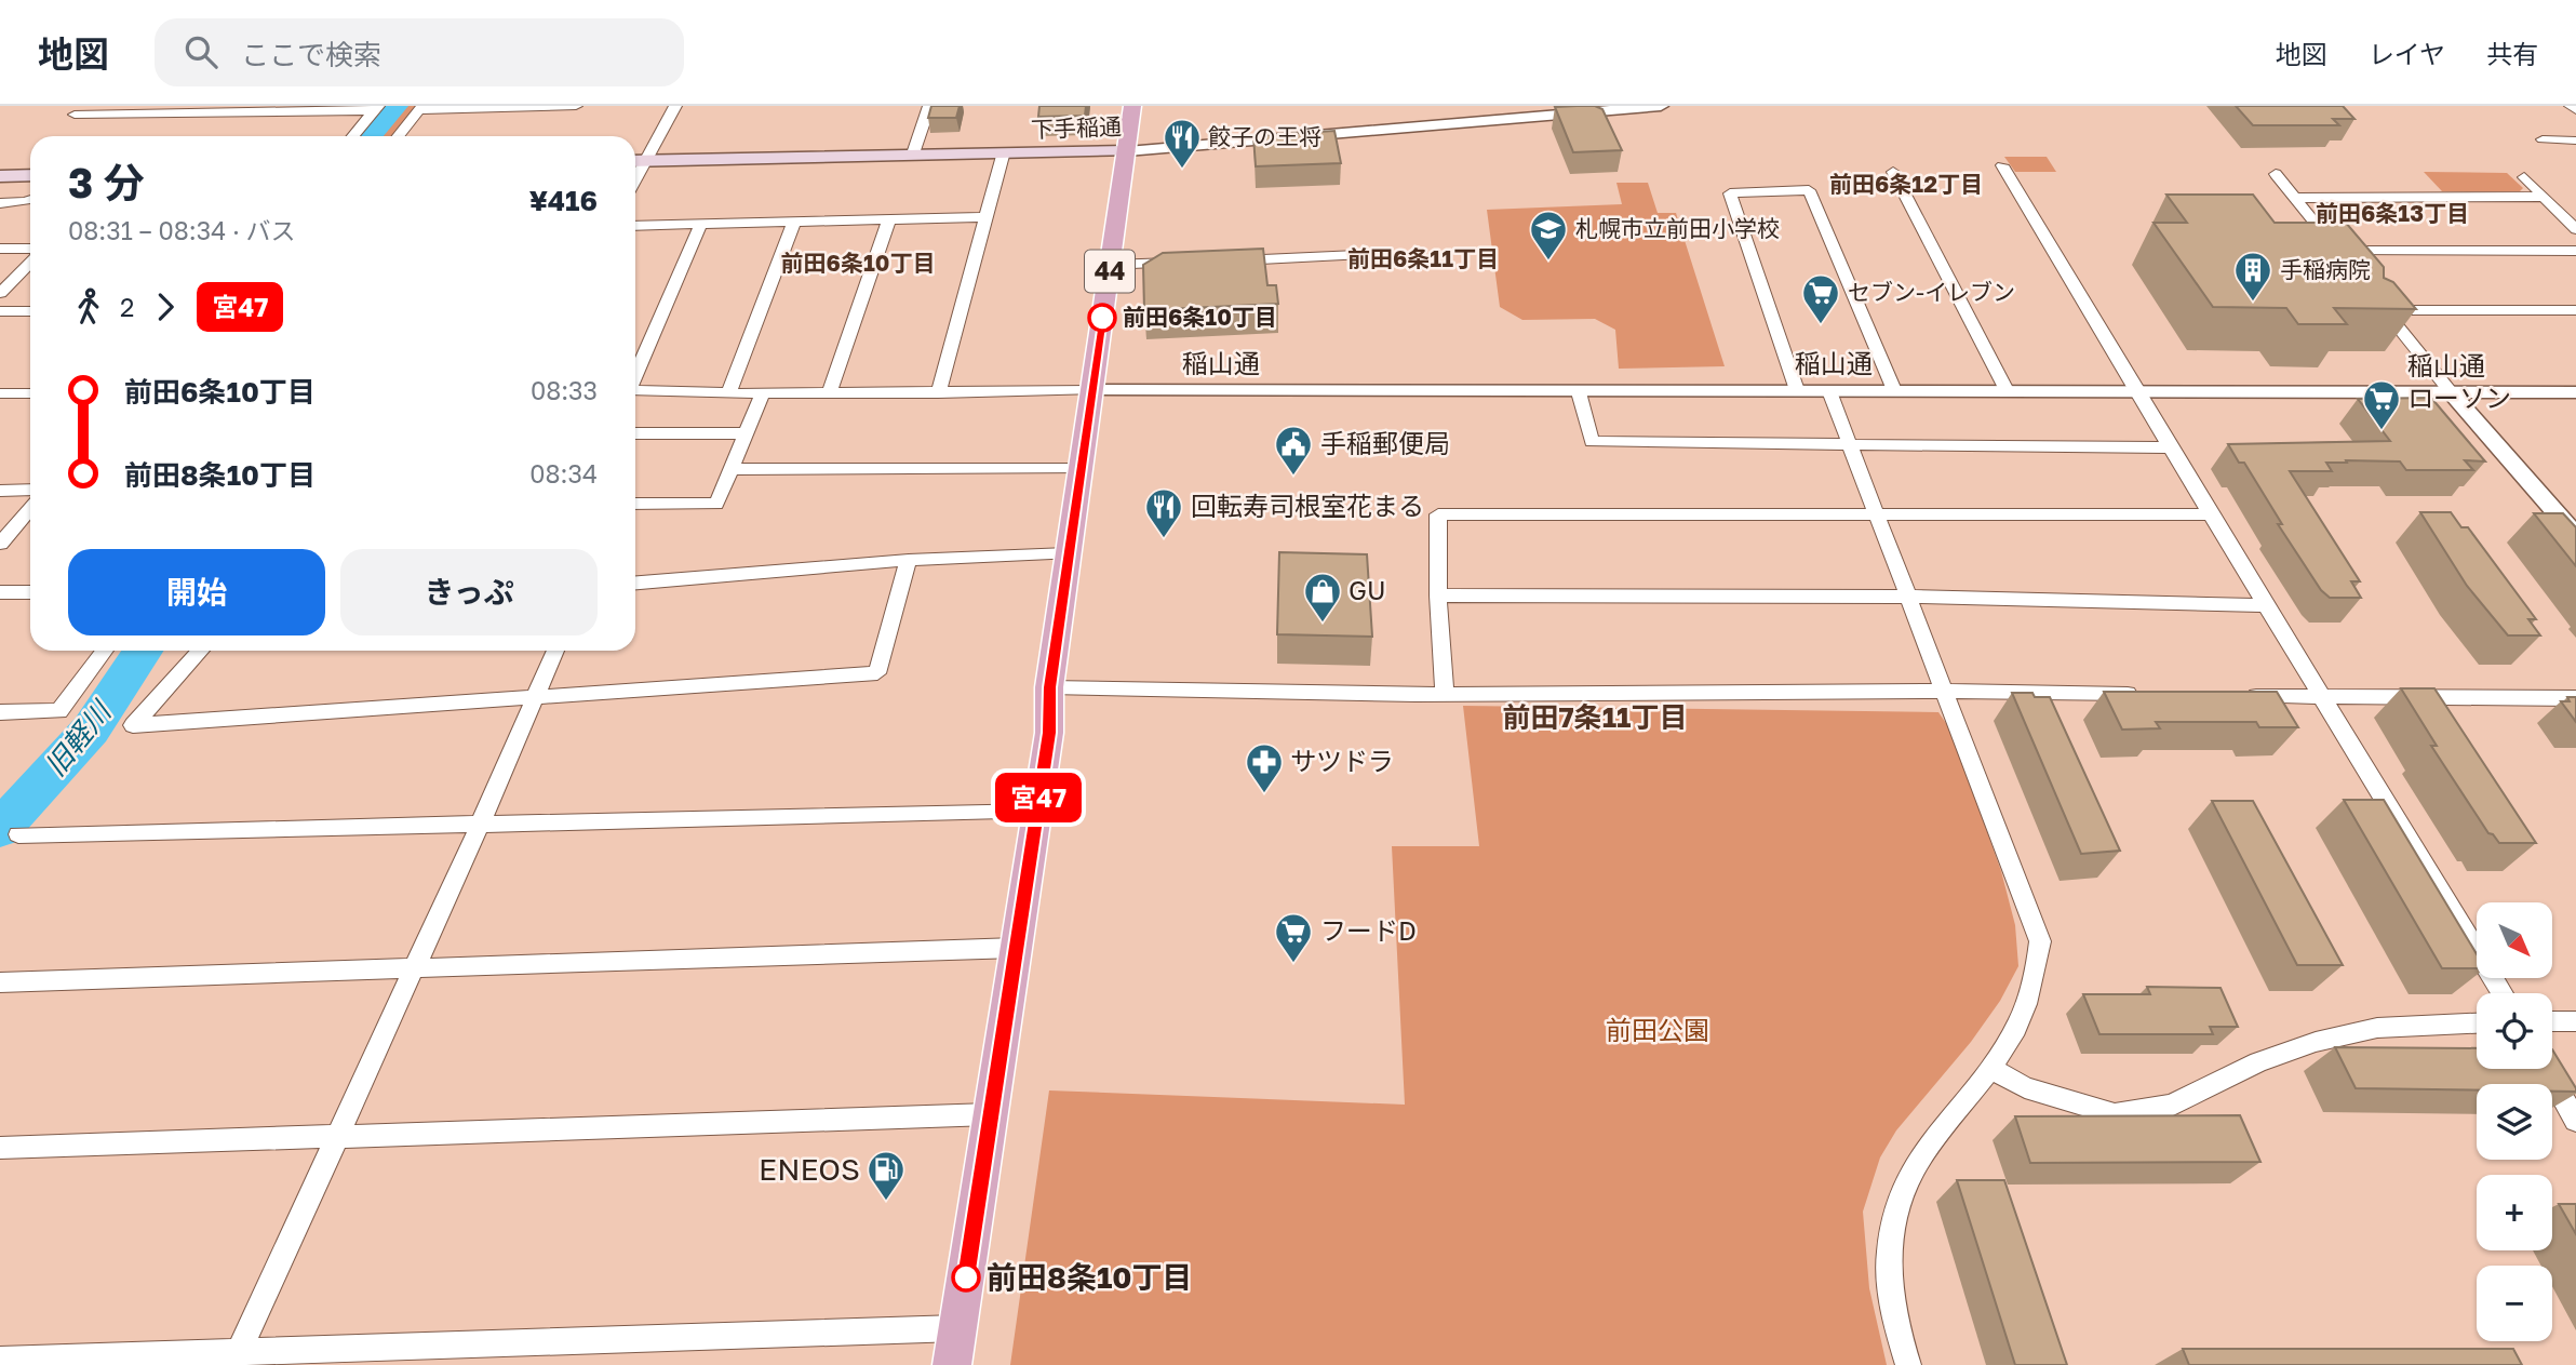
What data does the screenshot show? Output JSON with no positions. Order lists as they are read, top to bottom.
{
  "streets": {
    "main road": ["下手稲通", "44"],
    "street": ["稲山通"]
  },
  "crossings": [
    ["下手稲通", "44"],
    ["44", "稲山通"]
  ],
  "districts": [
    "前田6条12丁目",
    "前田6条13丁目",
    "前田6条11丁目",
    "前田6条10丁目",
    "前田7条11丁目"
  ],
  "water": ["旧軽川"],
  "parks": ["前田公園"],
  "places": {
    "restaurant": ["餃子の王将", "回転寿司根室花まる"],
    "school or university": ["札幌市立前田小学校"],
    "building": ["手稲病院"],
    "other": ["前田6条10丁目", "前田8条10丁目"],
    "supermarket": ["セブン-イレブン", "ローソン", "フードD"],
    "public building": ["手稲郵便局"],
    "shop": ["GU"],
    "pharmacy": ["サツドラ"],
    "fuel station": ["ENEOS"]
  },
  "lines": ["bus line 宮47"],
  "north": "bottom right",
  "page": {
    "header": "地図",
    "search": "ここで検索",
    "nav": ["地図", "レイヤ", "共有"],
    "on_map": "宮47",
    "heading": ["3 分", "08:31 – 08:34 · バス", "¥416"],
    "legs": ["2", "宮47"],
    "list": [
      {
        "name": "前田6条10丁目",
        "value": "08:33"
      },
      {
        "name": "前田8条10丁目",
        "value": "08:34"
      }
    ],
    "buttons": ["開始", "きっぷ"],
    "map_buttons": ["+", "−"]
  }
}
